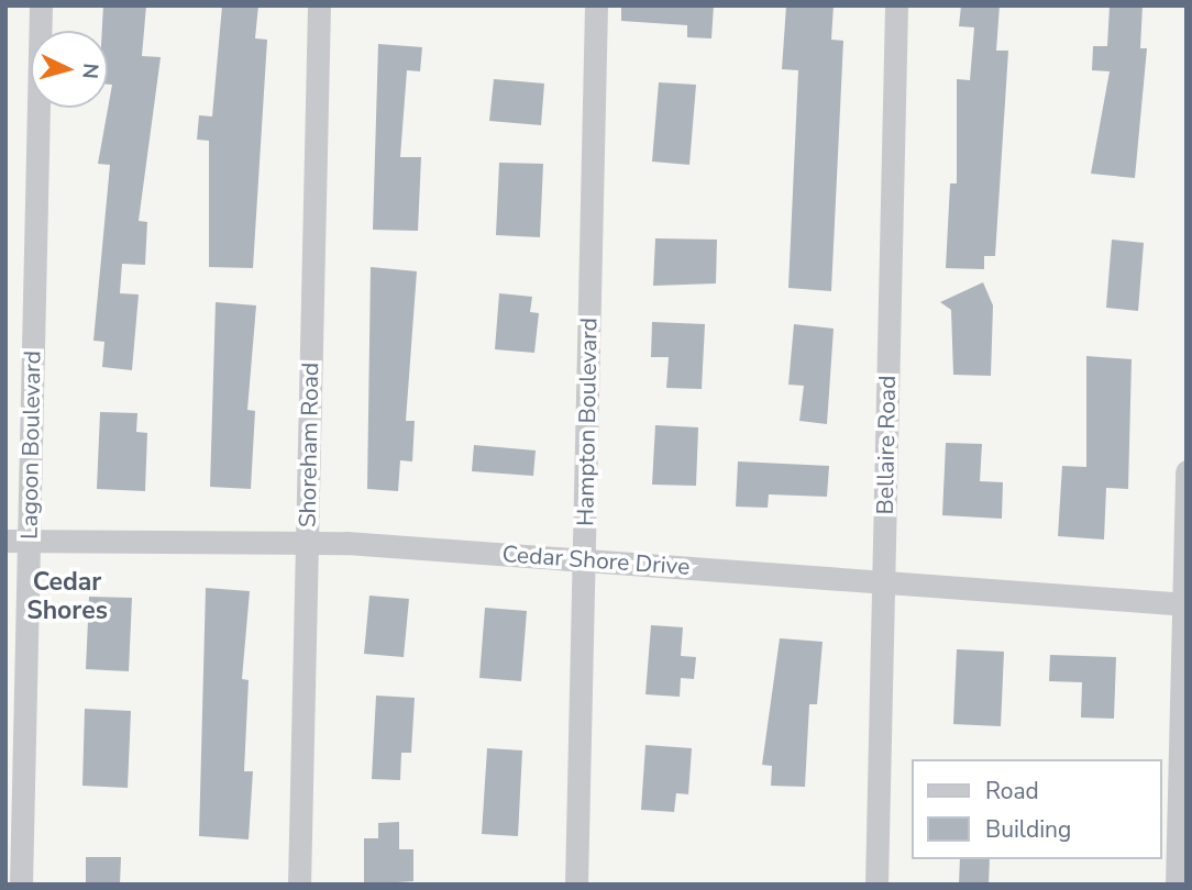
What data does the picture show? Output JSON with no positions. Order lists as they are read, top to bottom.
{
  "streets": {
    "street": [
      "Hampton Boulevard",
      "Lagoon Boulevard",
      "Shoreham Road",
      "Bellaire Road",
      "Cedar Shore Drive"
    ]
  },
  "crossings": [
    ["Hampton Boulevard", "Cedar Shore Drive"],
    ["Lagoon Boulevard", "Cedar Shore Drive"],
    ["Shoreham Road", "Cedar Shore Drive"],
    ["Bellaire Road", "Cedar Shore Drive"]
  ],
  "districts": ["Cedar Shores"],
  "legend": ["Road", "Building"],
  "north": "right"
}
